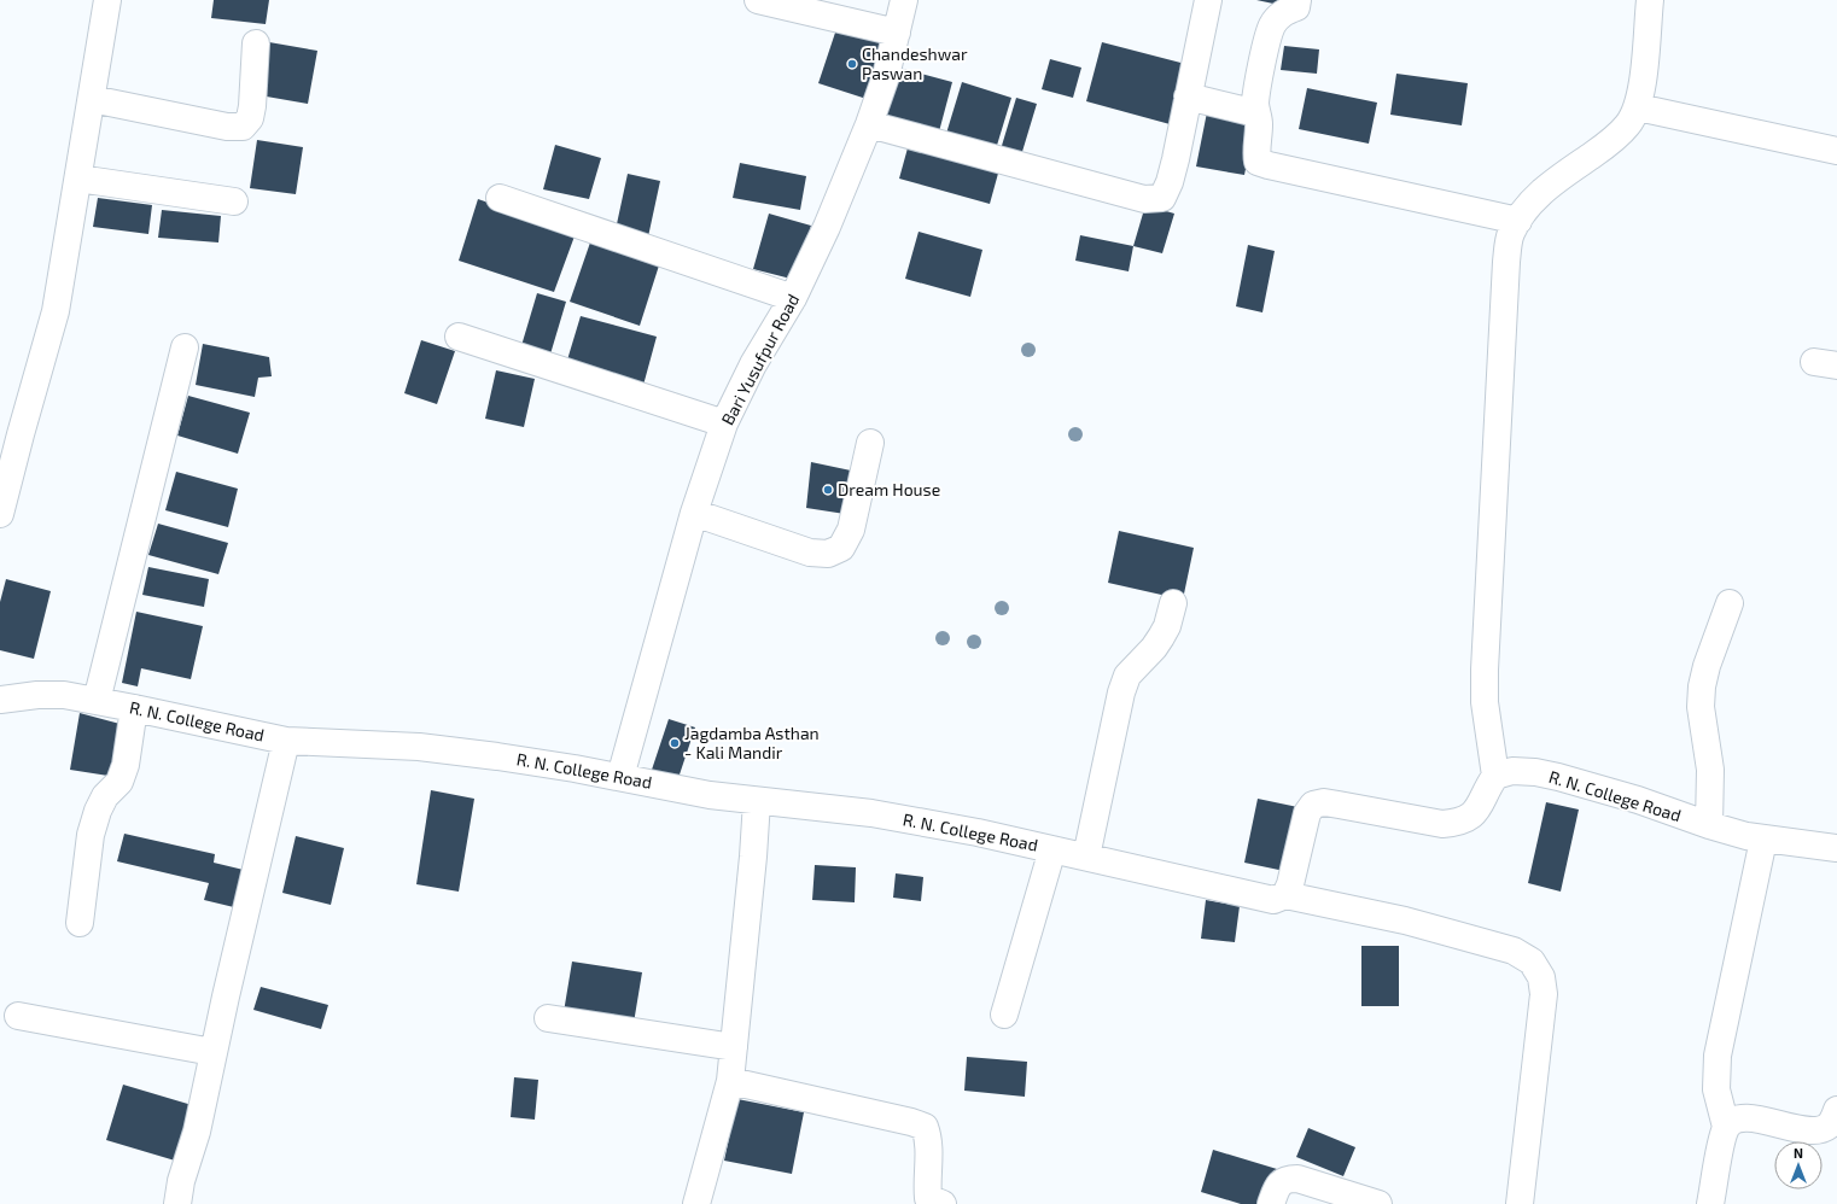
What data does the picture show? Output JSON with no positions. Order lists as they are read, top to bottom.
{
  "streets": {
    "street": ["Bari Yusufpur Road", "R. N. College Road"]
  },
  "crossings": [
    ["Bari Yusufpur Road", "R. N. College Road"]
  ],
  "places": ["Chandeshwar Paswan", "Dream House", "Jagdamba Asthan - Kali Mandir"],
  "north": "top"
}
